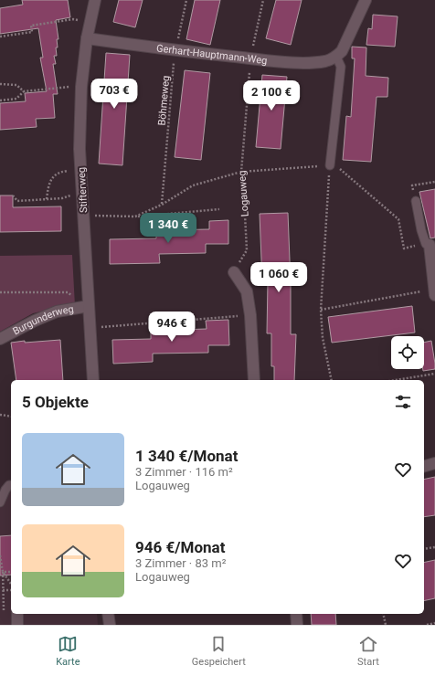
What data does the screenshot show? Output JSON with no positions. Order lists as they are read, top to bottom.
{
  "streets": {
    "street": ["Gerhart-Hauptmann-Weg", "Stifterweg", "Burgunderweg"],
    "path": ["Böhmeweg", "Logauweg"]
  },
  "crossings": [
    ["Gerhart-Hauptmann-Weg", "Böhmeweg"],
    ["Gerhart-Hauptmann-Weg", "Stifterweg"],
    ["Gerhart-Hauptmann-Weg", "Logauweg"],
    ["Stifterweg", "Burgunderweg"]
  ],
  "page": {
    "price": [
      "703 €",
      "2 100 €",
      "1 340 €",
      "1 060 €",
      "946 €"
    ],
    "heading": "5 Objekte",
    "list": [
      {
        "name": "1 340 €/Monat",
        "note": "3 Zimmer · 116 m² · Logauweg"
      },
      {
        "name": "946 €/Monat",
        "note": "3 Zimmer · 83 m² · Logauweg"
      }
    ],
    "tabs": ["Karte", "Gespeichert", "Start"]
  }
}
